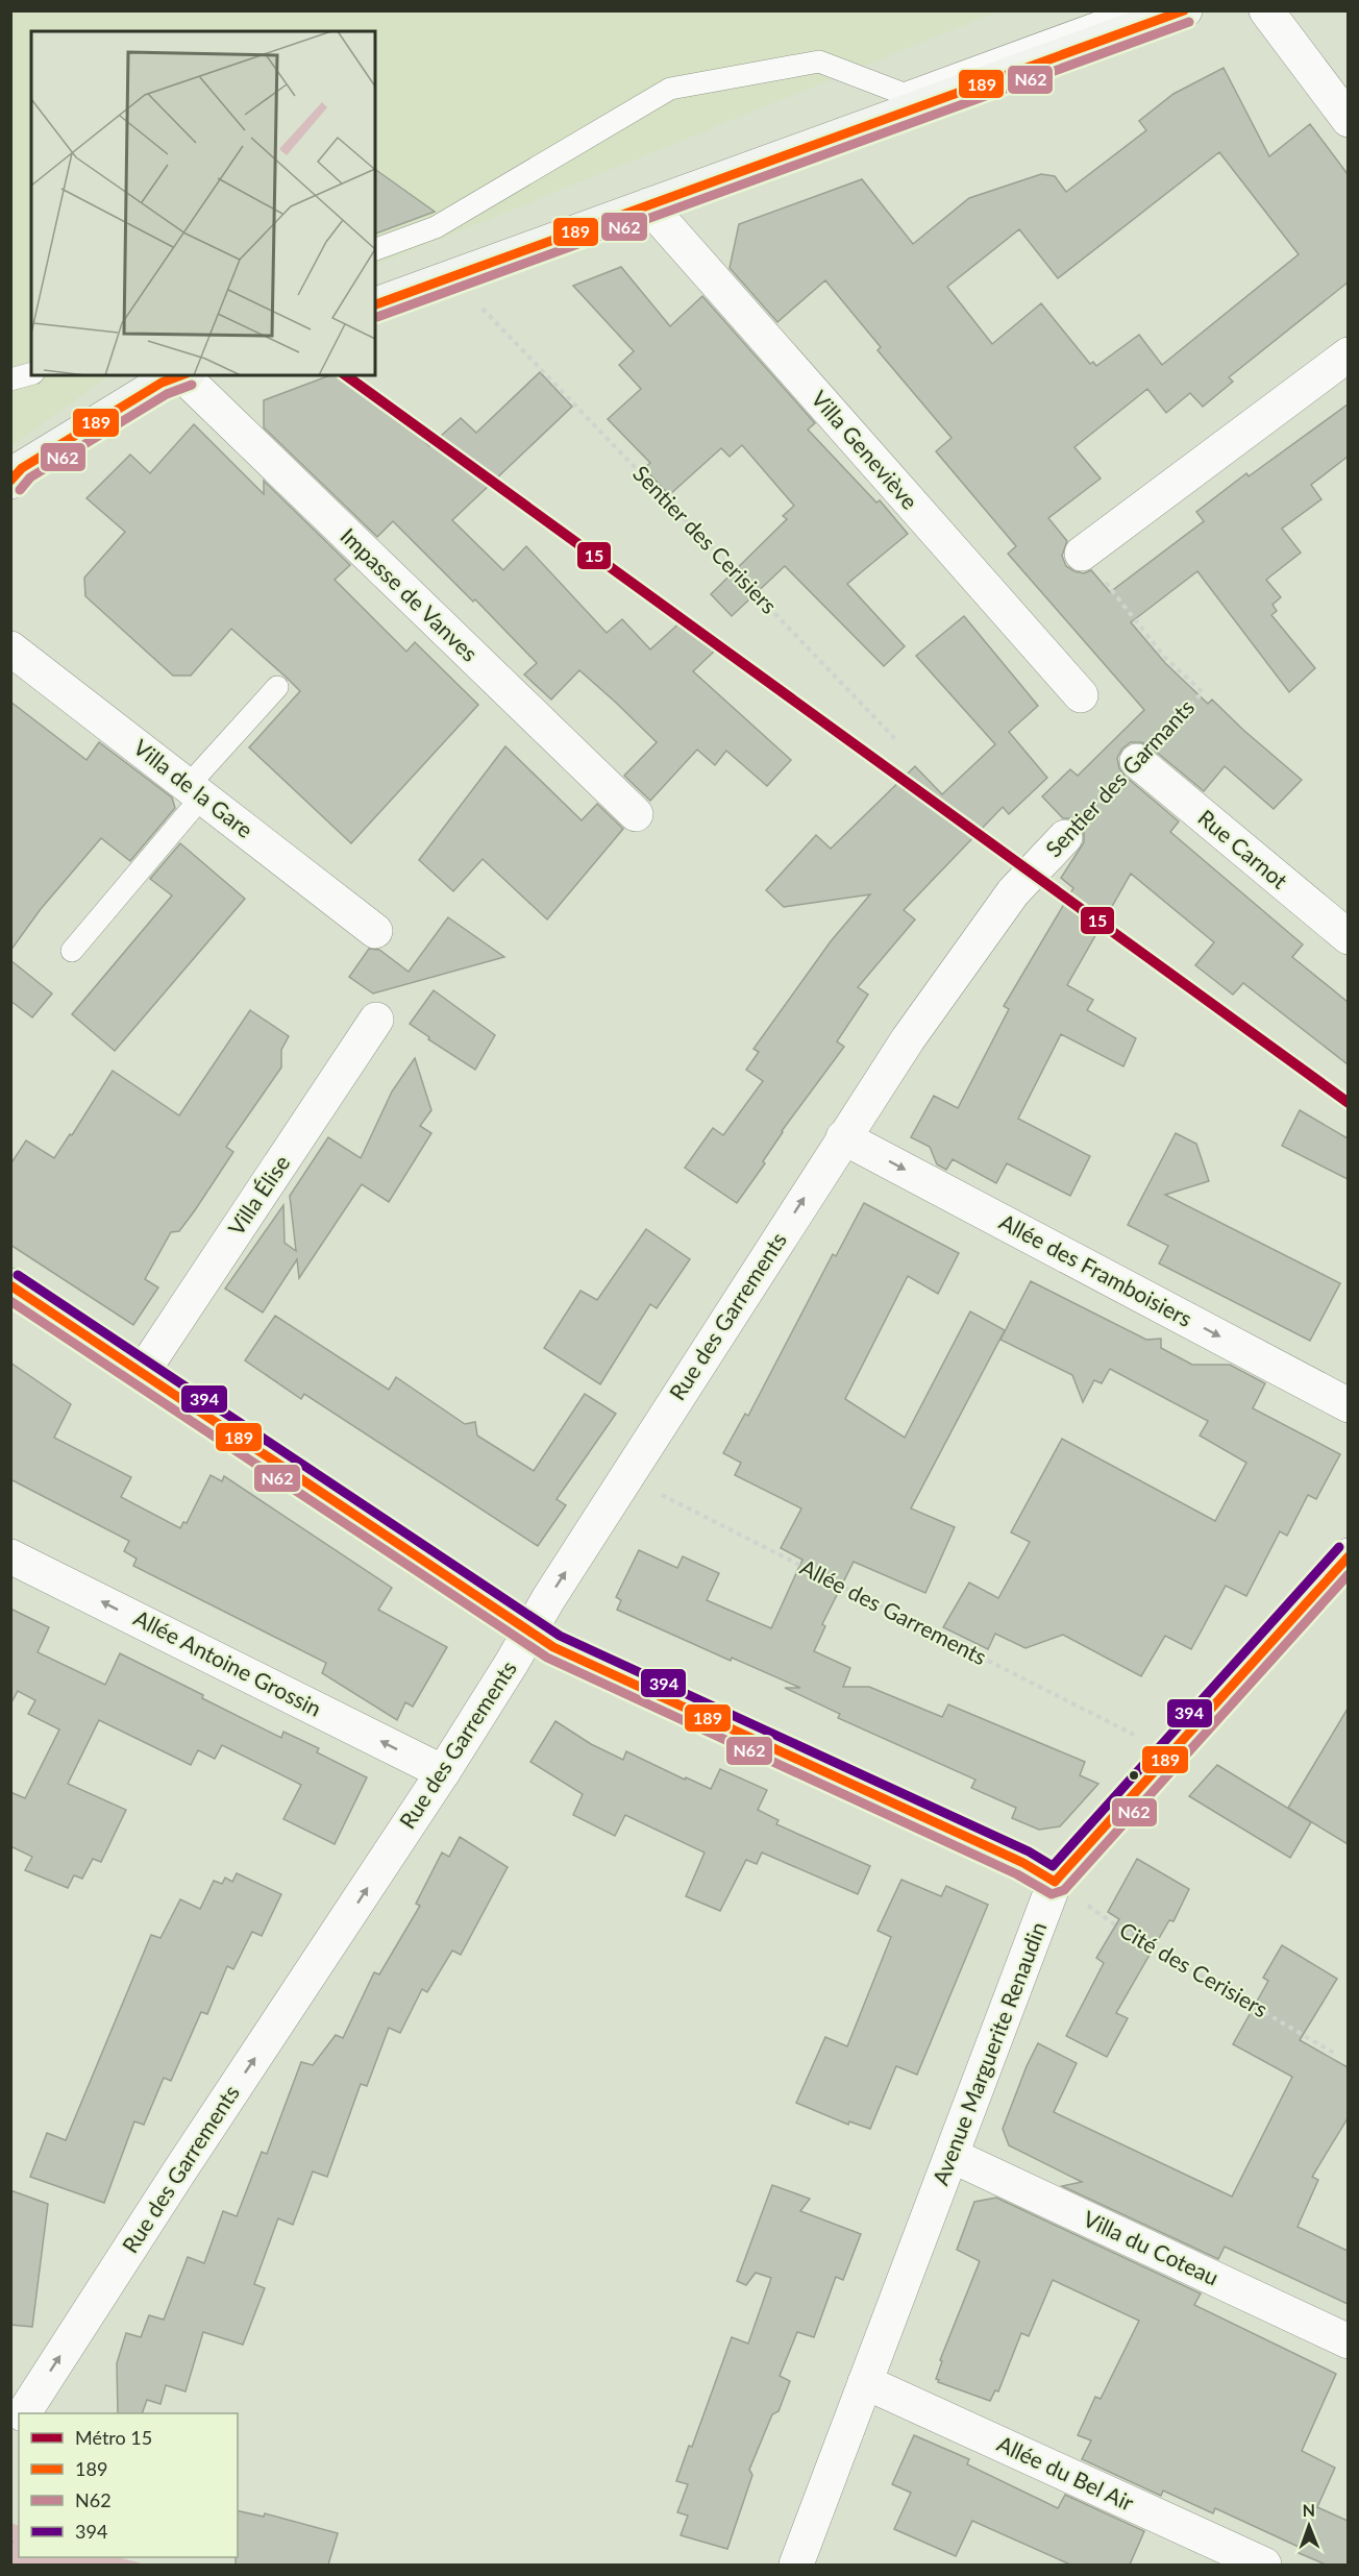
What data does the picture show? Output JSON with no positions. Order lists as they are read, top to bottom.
{
  "streets": {
    "street": [
      "Villa Geneviève",
      "Impasse de Vanves",
      "Sentier des Garmants",
      "Villa de la Gare",
      "Rue Carnot",
      "Villa Élise",
      "Allée des Framboisiers",
      "Rue des Garrements",
      "Allée Antoine Grossin",
      "Avenue Marguerite Renaudin",
      "Villa du Coteau",
      "Allée du Bel Air"
    ],
    "path": ["Sentier des Cerisiers", "Allée des Garrements", "Cité des Cerisiers"]
  },
  "crossings": [
    ["Sentier des Garmants", "Rue Carnot"],
    ["Sentier des Garmants", "Rue des Garrements"],
    ["Allée des Framboisiers", "Rue des Garrements"],
    ["Rue des Garrements", "Allée Antoine Grossin"],
    ["Cité des Cerisiers", "Avenue Marguerite Renaudin"],
    ["Avenue Marguerite Renaudin", "Villa du Coteau"],
    ["Avenue Marguerite Renaudin", "Allée du Bel Air"]
  ],
  "one_way": ["Allée des Framboisiers", "Rue des Garrements"],
  "lines": [
    "transit line 189",
    "transit line N62",
    "metro line 15",
    "transit line 394"
  ],
  "legend": [
    "Métro 15",
    "189",
    "N62",
    "394"
  ],
  "north": "top"
}
